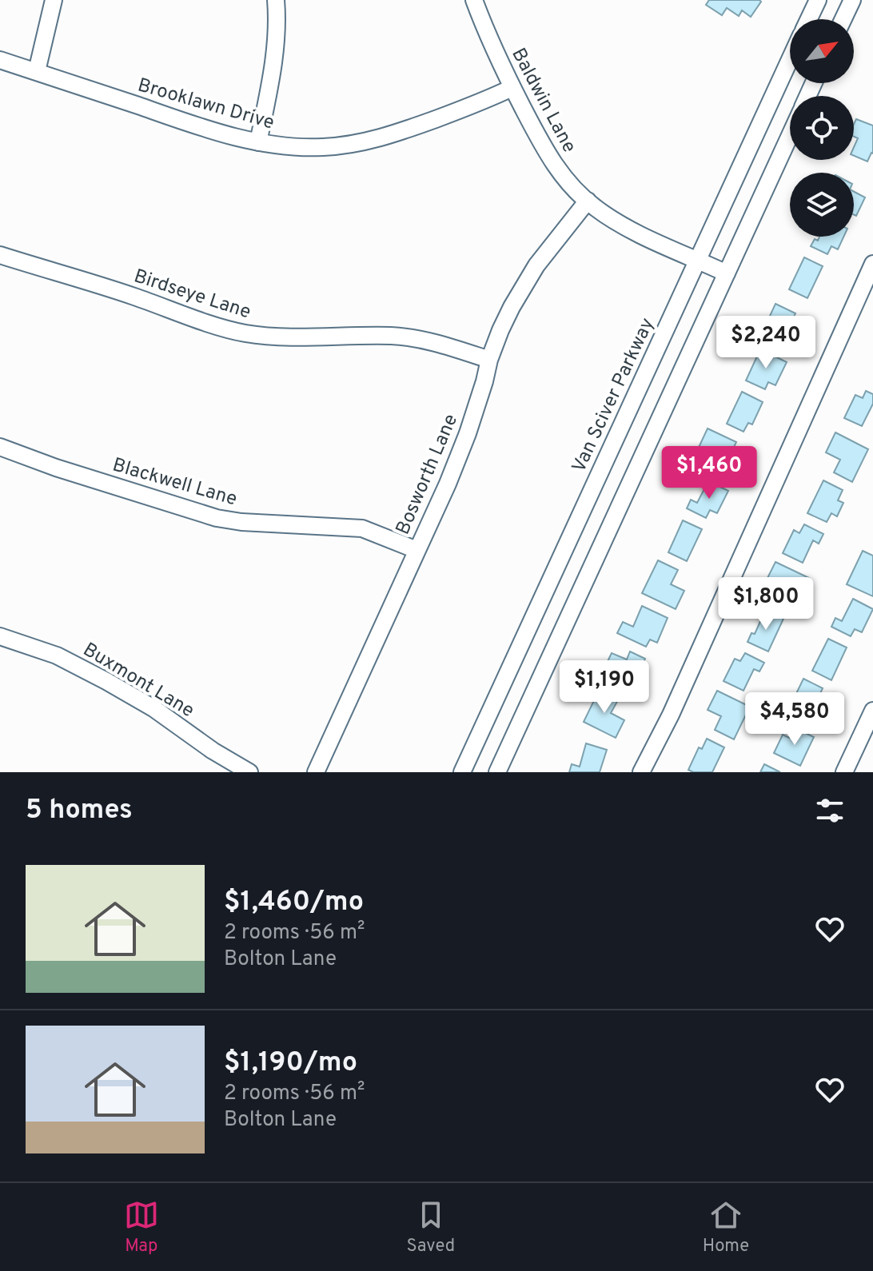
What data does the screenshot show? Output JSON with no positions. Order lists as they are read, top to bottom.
{
  "streets": {
    "street": [
      "Baldwin Lane",
      "Brooklawn Drive",
      "Birdseye Lane",
      "Van Sciver Parkway",
      "Bosworth Lane",
      "Blackwell Lane",
      "Buxmont Lane"
    ]
  },
  "crossings": [
    ["Baldwin Lane", "Brooklawn Drive"],
    ["Baldwin Lane", "Van Sciver Parkway"],
    ["Baldwin Lane", "Bosworth Lane"],
    ["Birdseye Lane", "Bosworth Lane"],
    ["Bosworth Lane", "Blackwell Lane"]
  ],
  "north": "top right",
  "page": {
    "price": [
      "$2,240",
      "$1,460",
      "$1,800",
      "$1,190",
      "$4,580"
    ],
    "heading": "5 homes",
    "list": [
      {
        "name": "$1,460/mo",
        "note": "2 rooms · 56 m² · Bolton Lane"
      },
      {
        "name": "$1,190/mo",
        "note": "2 rooms · 56 m² · Bolton Lane"
      }
    ],
    "tabs": ["Map", "Saved", "Home"]
  }
}
